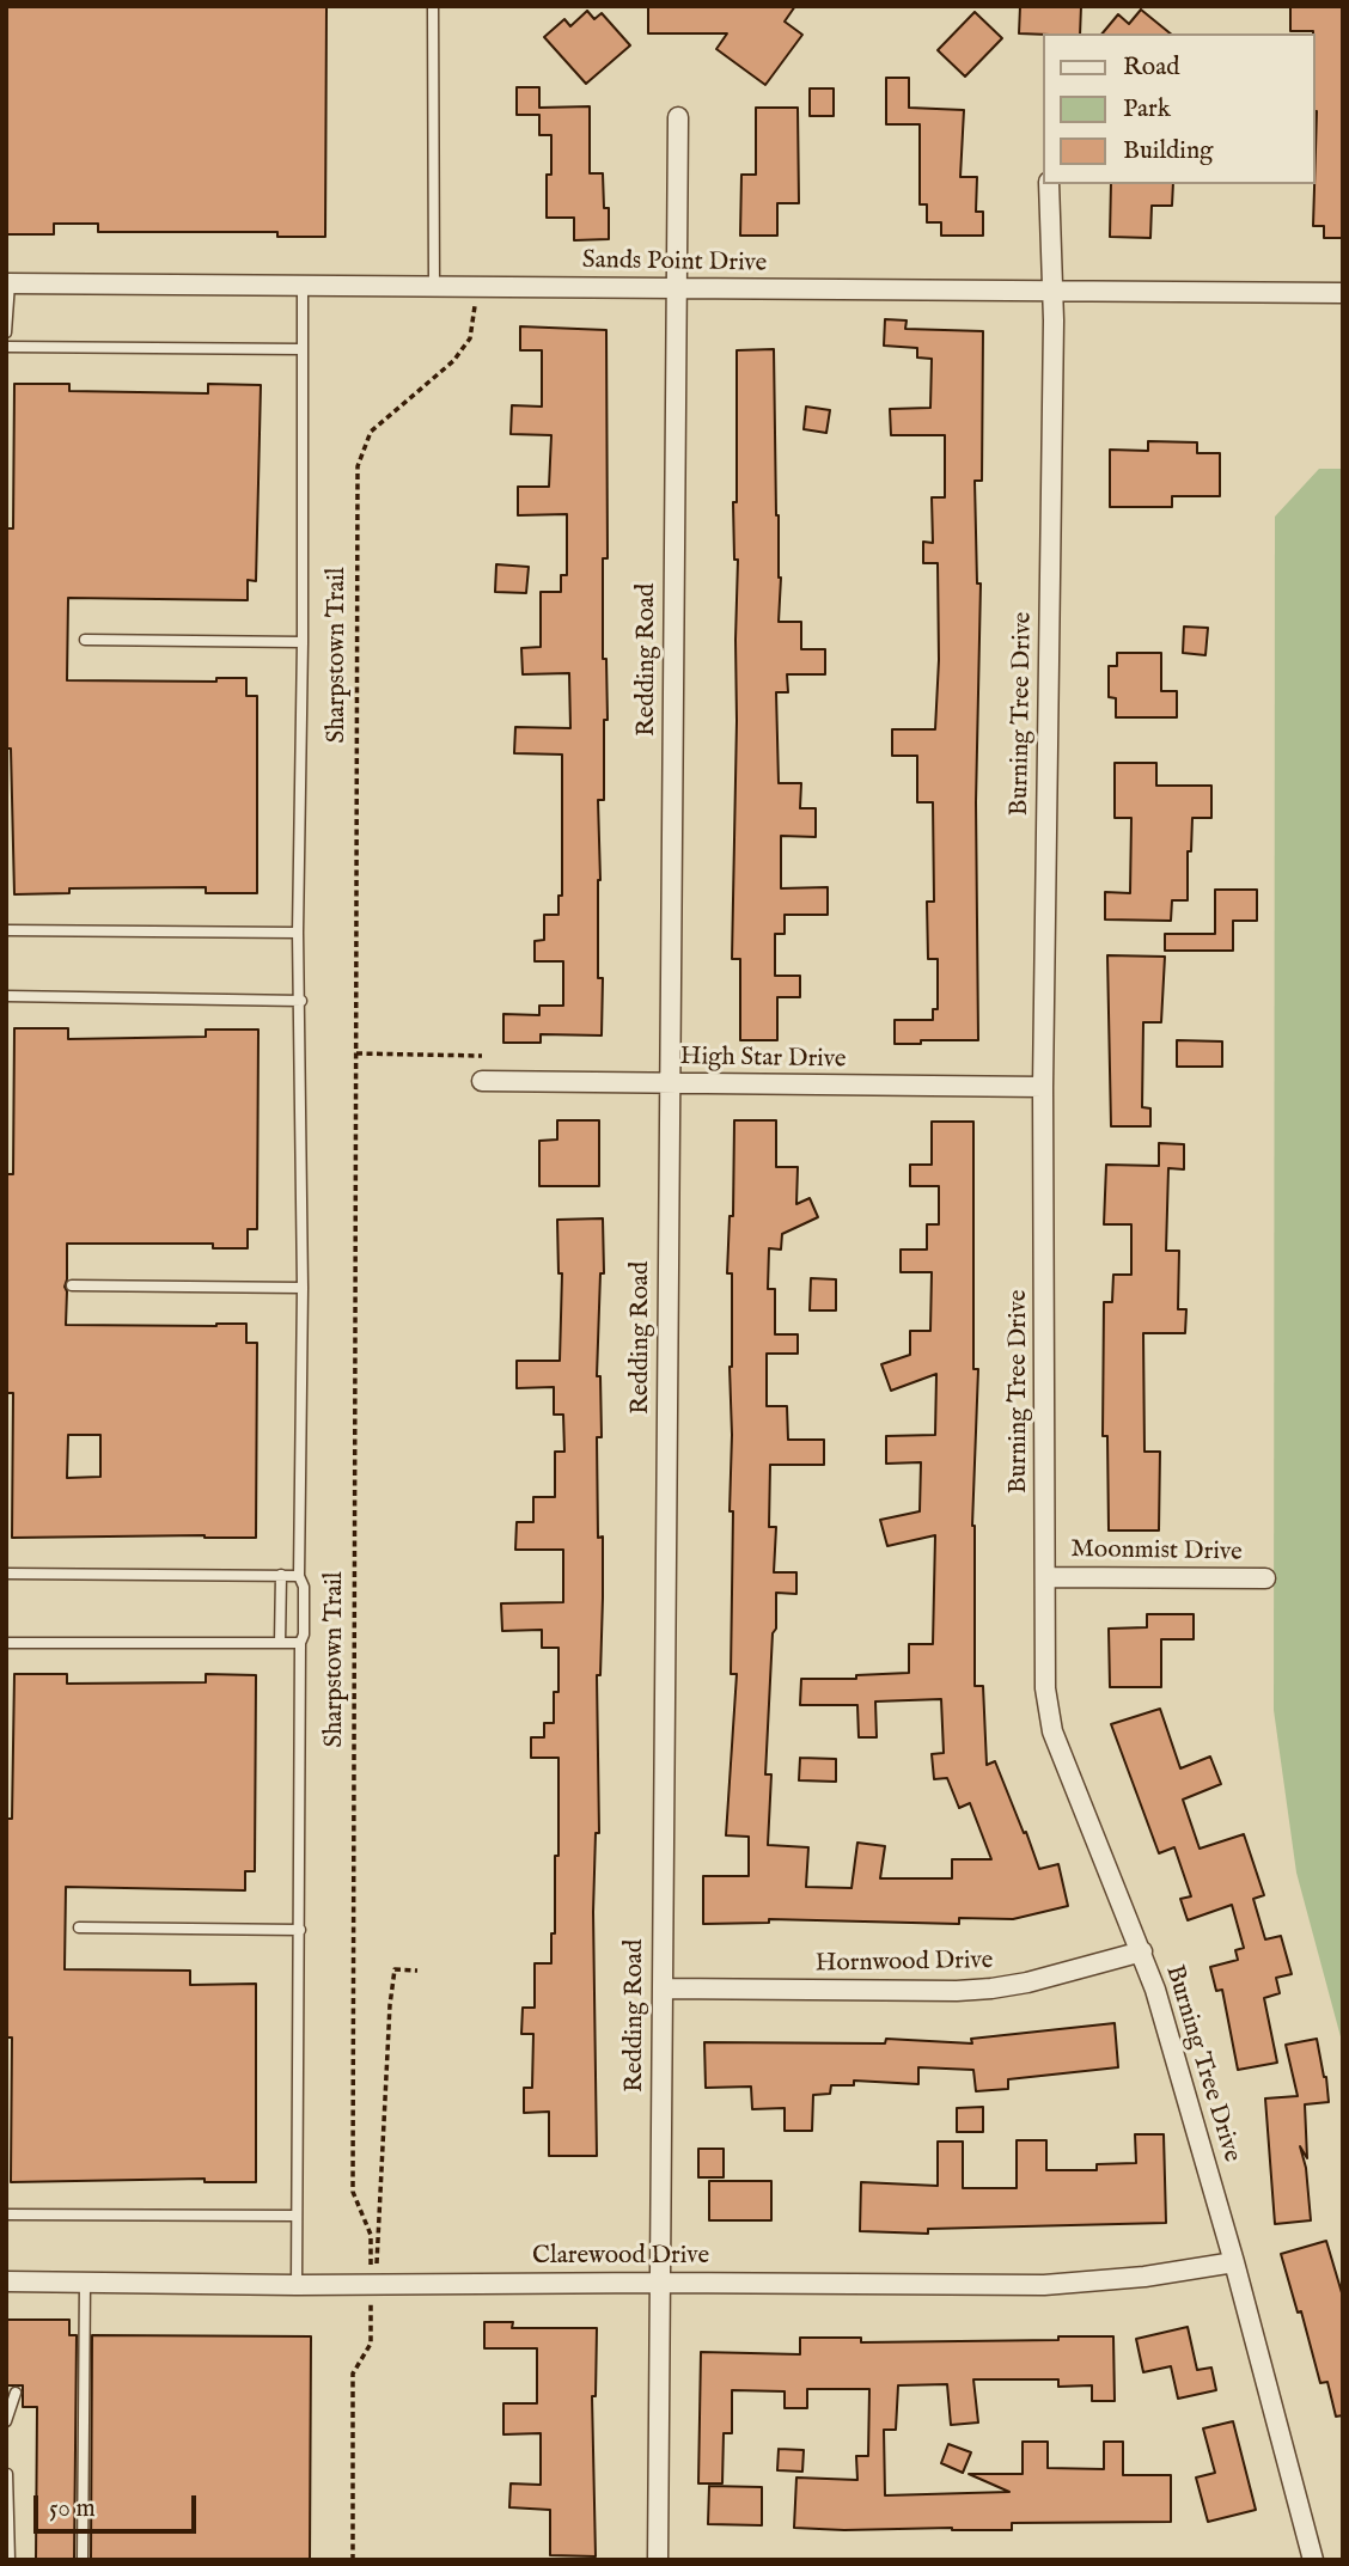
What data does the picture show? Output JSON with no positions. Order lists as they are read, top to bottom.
{
  "streets": {
    "street": [
      "Sands Point Drive",
      "Redding Road",
      "Burning Tree Drive",
      "High Star Drive",
      "Moonmist Drive",
      "Hornwood Drive",
      "Clarewood Drive"
    ],
    "path": ["Sharpstown Trail"]
  },
  "crossings": [
    ["Sands Point Drive", "Redding Road"],
    ["Sands Point Drive", "Burning Tree Drive"],
    ["Redding Road", "High Star Drive"],
    ["Redding Road", "Hornwood Drive"],
    ["Redding Road", "Clarewood Drive"],
    ["Burning Tree Drive", "High Star Drive"],
    ["Burning Tree Drive", "Moonmist Drive"],
    ["Burning Tree Drive", "Hornwood Drive"],
    ["Burning Tree Drive", "Clarewood Drive"]
  ],
  "legend": ["Road", "Park", "Building"],
  "scale_bar": "50 m"
}
